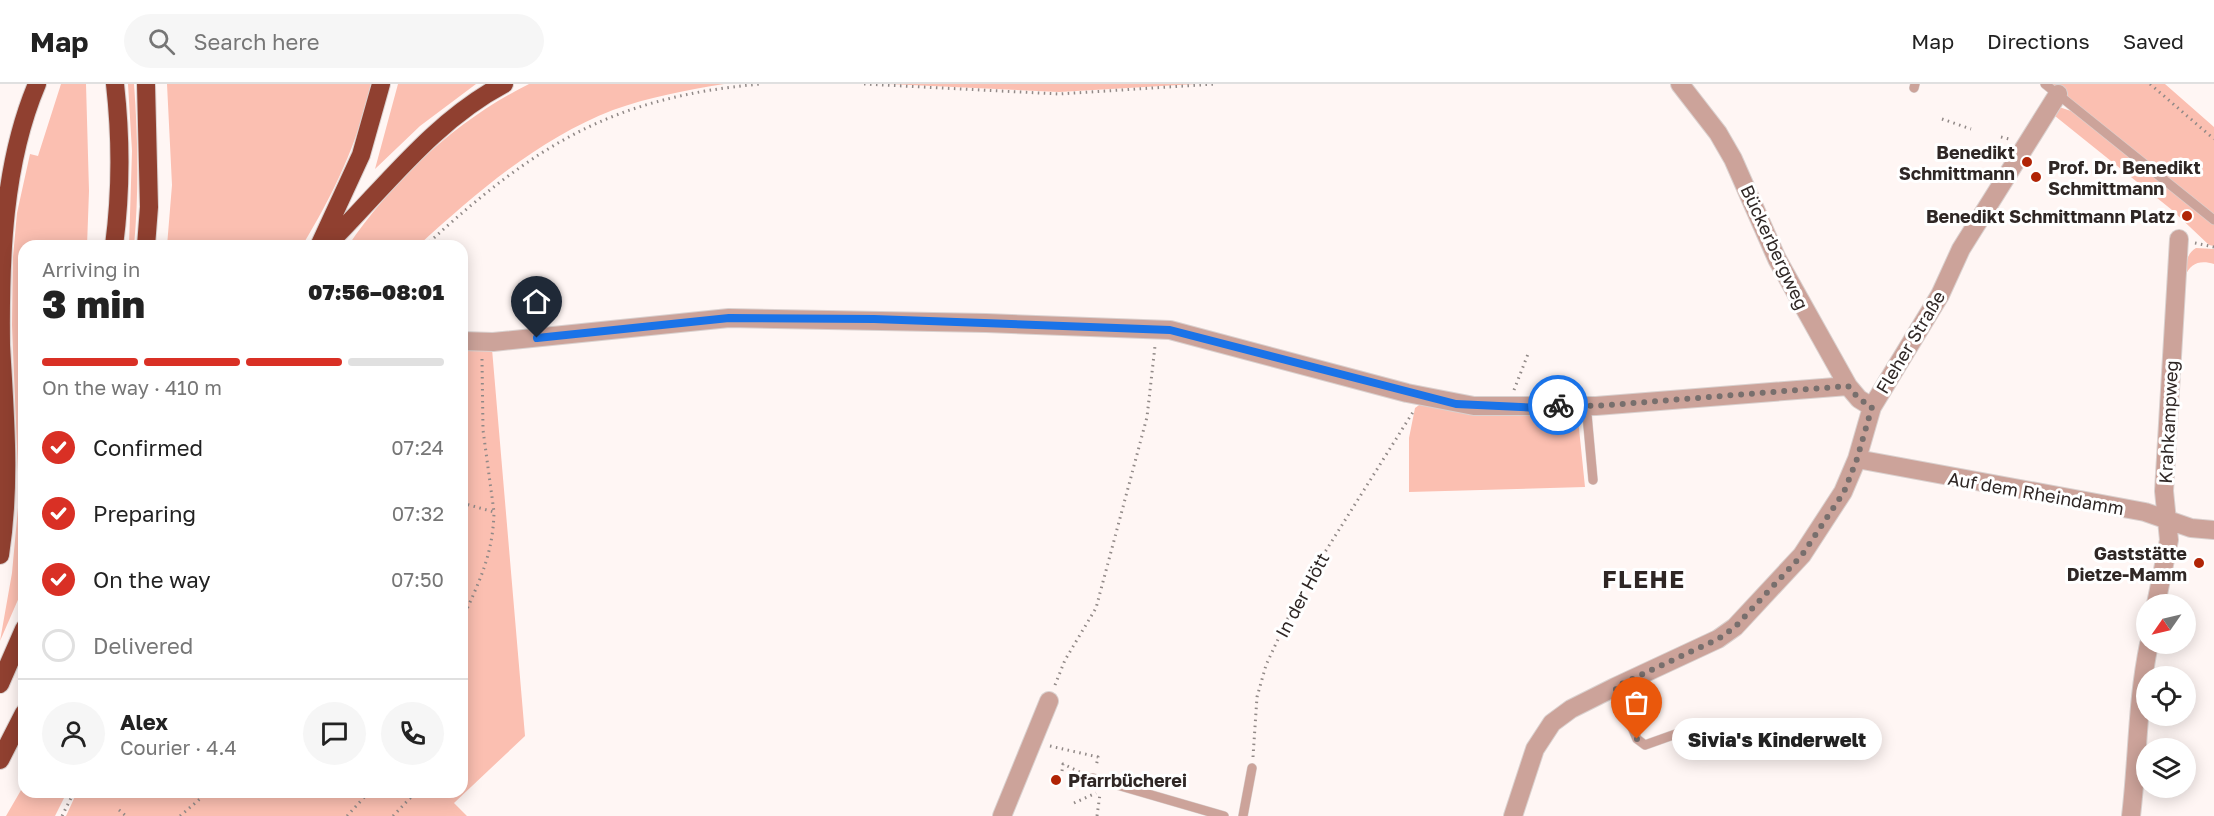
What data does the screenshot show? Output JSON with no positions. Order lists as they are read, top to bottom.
{
  "streets": {
    "street": [
      "Bückerbergweg",
      "Fleher Straße",
      "Krahkampweg",
      "Auf dem Rheindamm"
    ],
    "path": ["In der Hött"]
  },
  "crossings": [
    ["Bückerbergweg", "Fleher Straße"],
    ["Fleher Straße", "Auf dem Rheindamm"],
    ["Krahkampweg", "Auf dem Rheindamm"]
  ],
  "districts": ["FLEHE"],
  "places": [
    "Benedikt Schmittmann",
    "Prof. Dr. Benedikt Schmittmann",
    "Benedikt Schmittmann Platz",
    "Gaststätte Dietze-Mamm",
    "Sivia's Kinderwelt",
    "Pfarrbücherei"
  ],
  "north": "bottom left",
  "page": {
    "header": "Map",
    "search": "Search here",
    "nav": ["Map", "Directions", "Saved"],
    "heading": ["3 min", "Arriving in", "07:56–08:01"],
    "panel": ["Alex", "Courier · 4.4"],
    "bar": "On the way · 410 m",
    "list": [
      ["Confirmed", "07:24"],
      ["Preparing", "07:32"],
      ["On the way", "07:50"],
      "Delivered"
    ],
    "bubble": "Sivia's Kinderwelt"
  }
}
